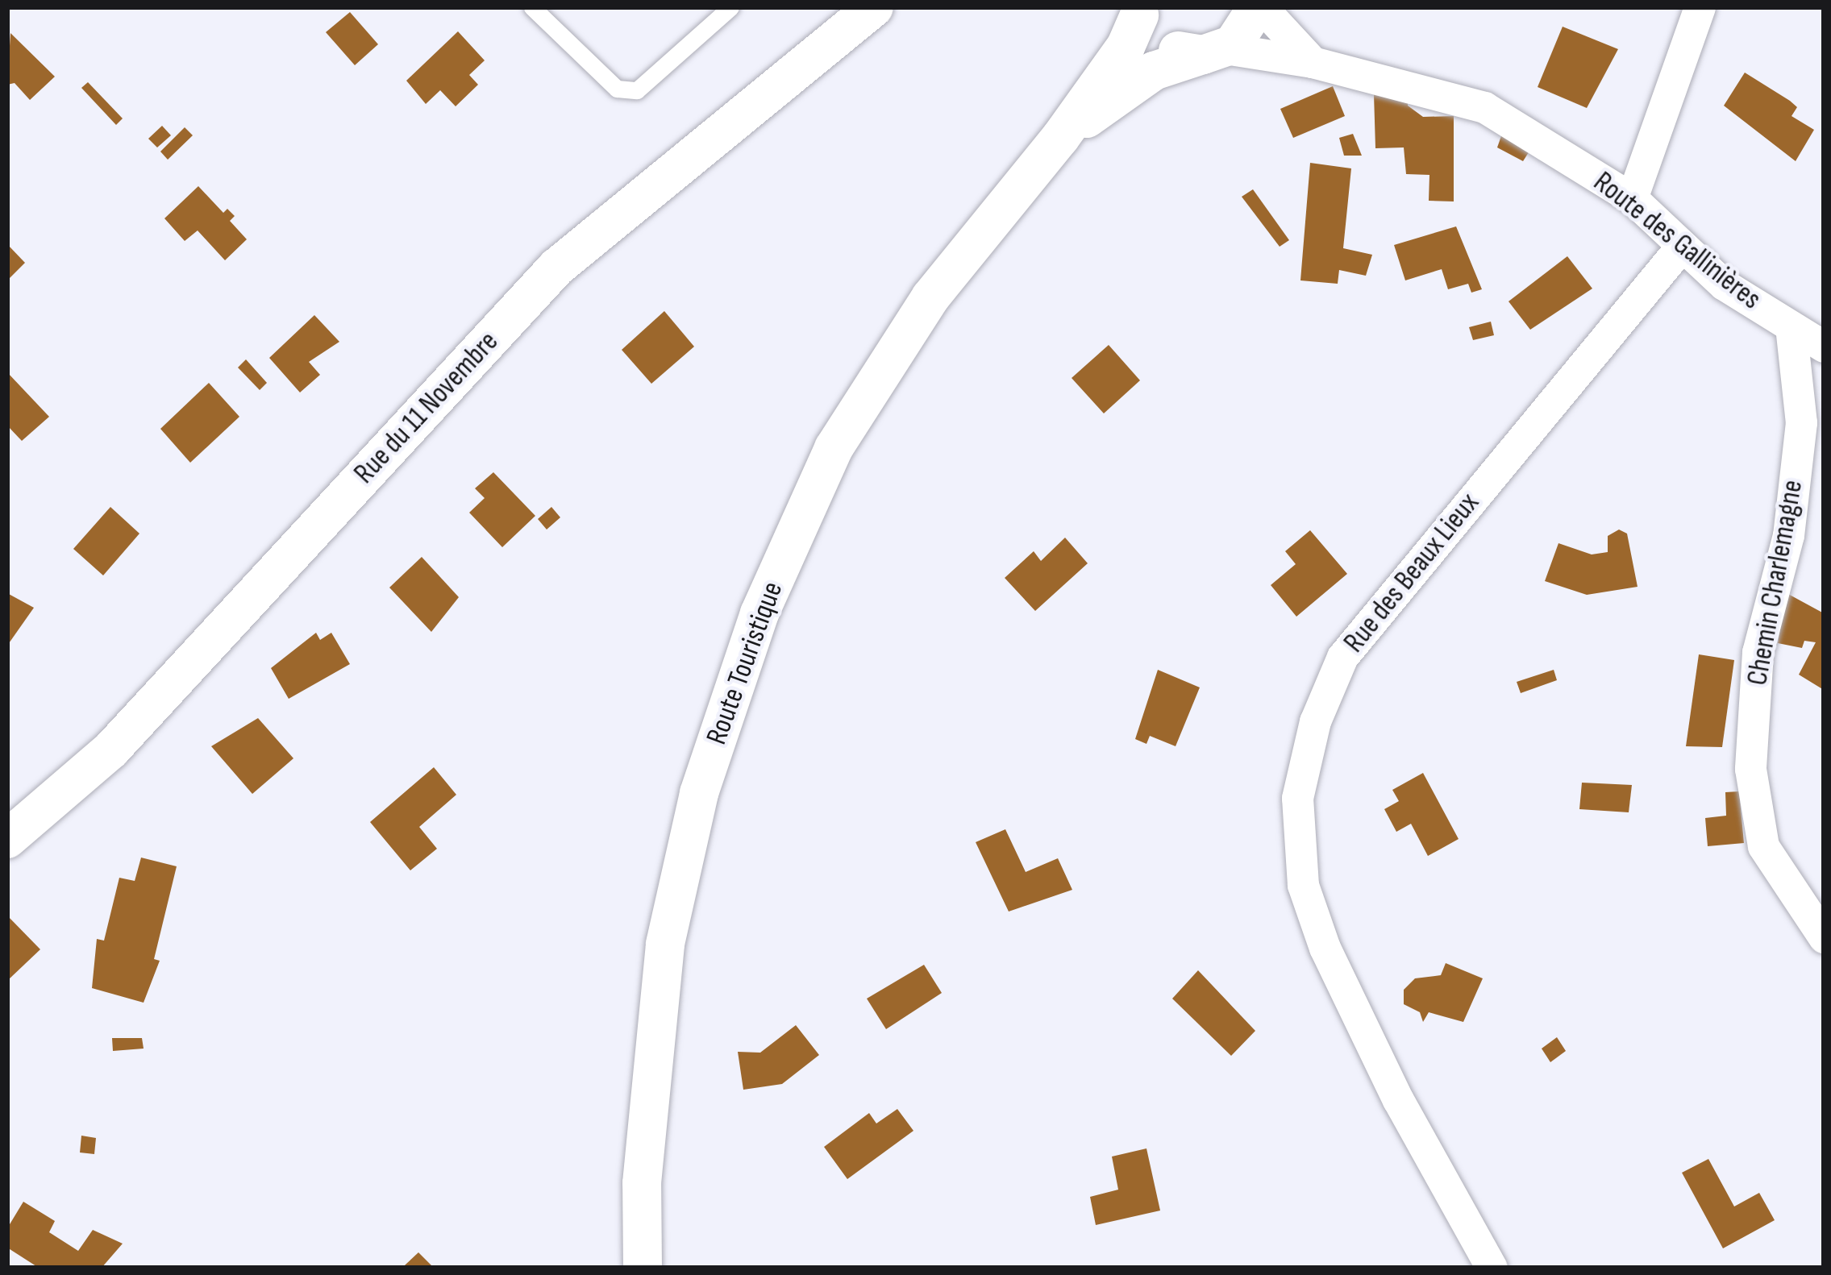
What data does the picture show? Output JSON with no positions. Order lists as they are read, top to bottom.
{
  "streets": {
    "street": [
      "Route des Gallinières",
      "Rue du 11 Novembre",
      "Rue des Beaux Lieux",
      "Chemin Charlemagne",
      "Route Touristique"
    ]
  },
  "crossings": [
    ["Route des Gallinières", "Rue des Beaux Lieux"],
    ["Route des Gallinières", "Chemin Charlemagne"],
    ["Route des Gallinières", "Route Touristique"]
  ]
}
